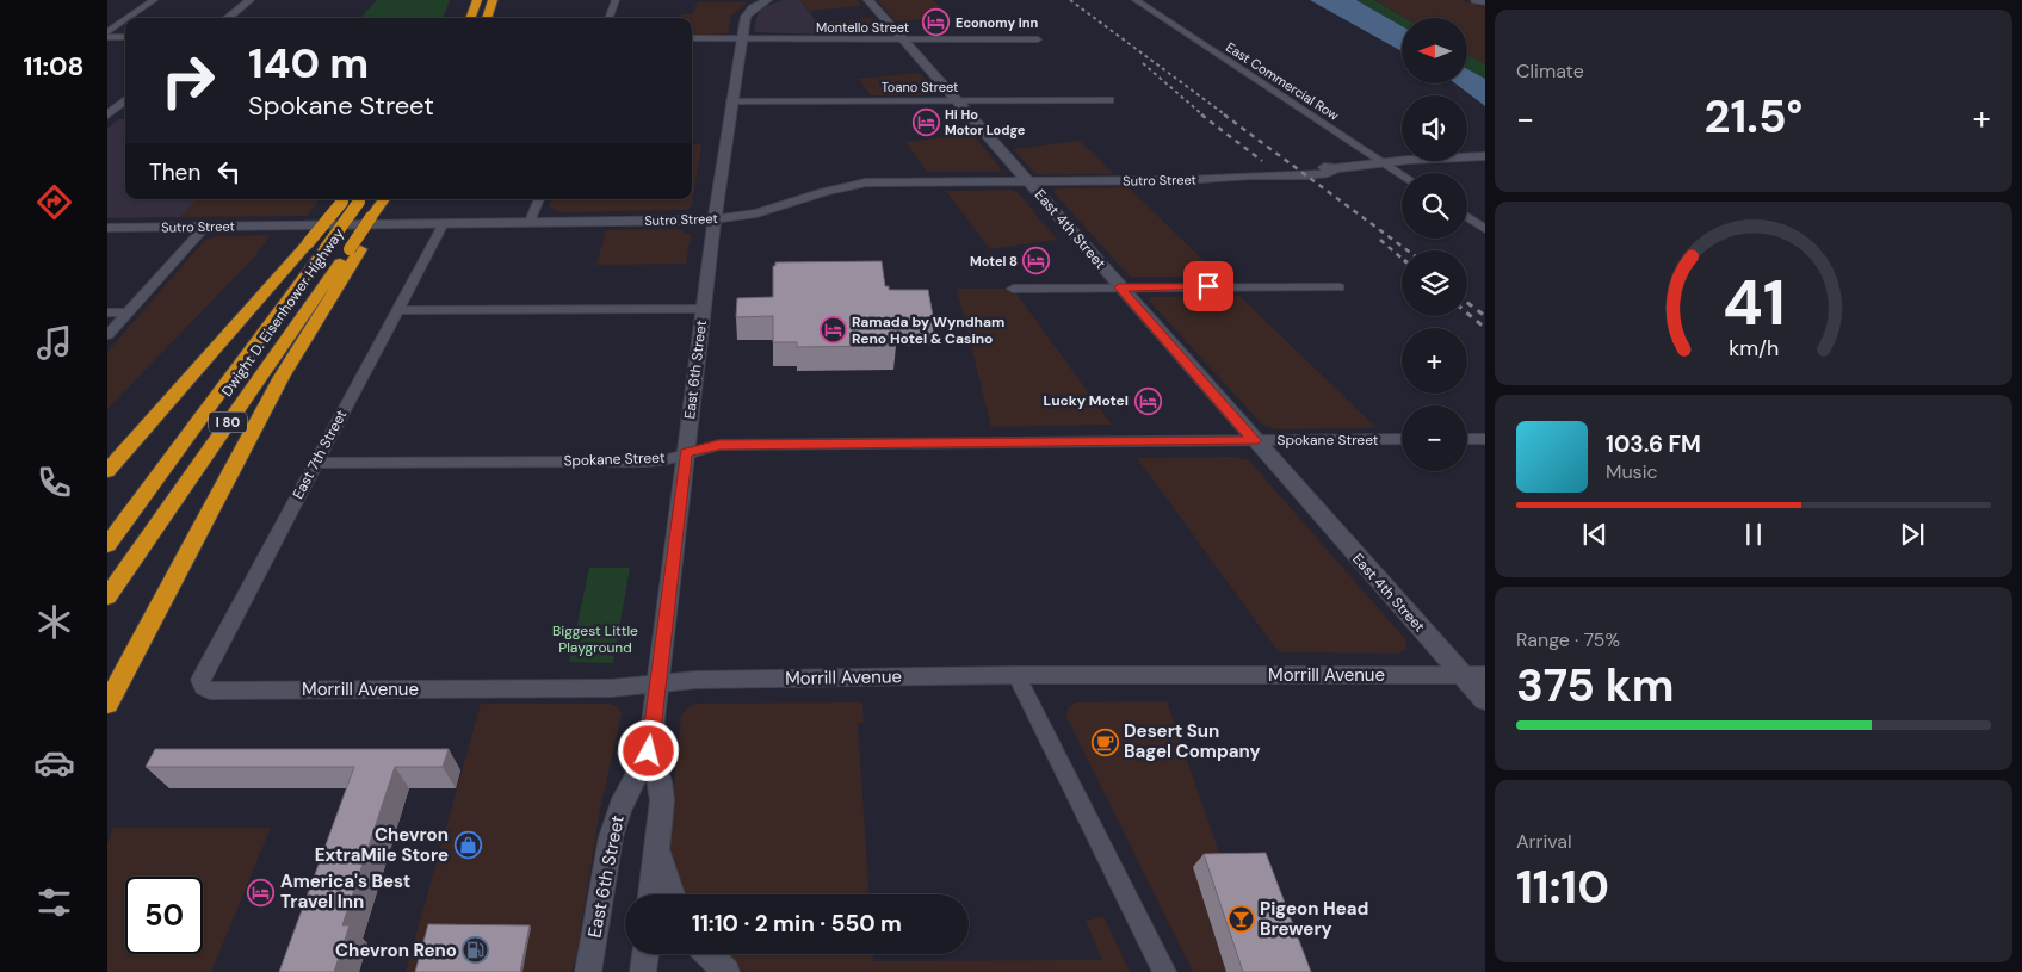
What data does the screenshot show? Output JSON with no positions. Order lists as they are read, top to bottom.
{
  "streets": {
    "highway": ["Dwight D. Eisenhower Highway", "I 80"],
    "main road": ["Sutro Street", "East 4th Street", "East 6th Street"],
    "street": [
      "Montello Street",
      "East Commercial Row",
      "Toano Street",
      "Spokane Street",
      "East 7th Street",
      "Morrill Avenue"
    ]
  },
  "crossings": [
    ["Montello Street", "East 4th Street"],
    ["Montello Street", "East 6th Street"],
    ["East Commercial Row", "Sutro Street"],
    ["Toano Street", "East 4th Street"],
    ["Toano Street", "East 6th Street"],
    ["Sutro Street", "East 4th Street"],
    ["Sutro Street", "East 6th Street"],
    ["Sutro Street", "East 7th Street"],
    ["East 4th Street", "Spokane Street"],
    ["East 4th Street", "Morrill Avenue"],
    ["East 6th Street", "Spokane Street"],
    ["East 6th Street", "Morrill Avenue"],
    ["Spokane Street", "East 7th Street"],
    ["East 7th Street", "Morrill Avenue"]
  ],
  "parks": ["Biggest Little Playground"],
  "places": {
    "hotel": [
      "Economy inn",
      "Hi Ho Motor Lodge",
      "Motel 8",
      "Ramada by Wyndham Reno Hotel & Casino",
      "Lucky Motel",
      "America's Best Travel Inn"
    ],
    "cafe": ["Desert Sun Bagel Company"],
    "shop": ["Chevron ExtraMile Store"],
    "bar": ["Pigeon Head Brewery"],
    "fuel station": ["Chevron Reno"]
  },
  "north": "left",
  "page": {
    "tabs": "11:08",
    "tile": [
      "Climate",
      ["Range · 75%", "375 km"],
      ["Arrival", "11:10"]
    ],
    "map_buttons": ["+", "−"],
    "turn": ["140 m", "Spokane Street"],
    "heat": ["−", "21.5°", "+"],
    "then": "Then",
    "song": ["103.6 FM", "Music"],
    "limit": "50",
    "trip": "11:10 · 2 min · 550 m",
    "gauge": ["41", "km/h"]
  }
}
